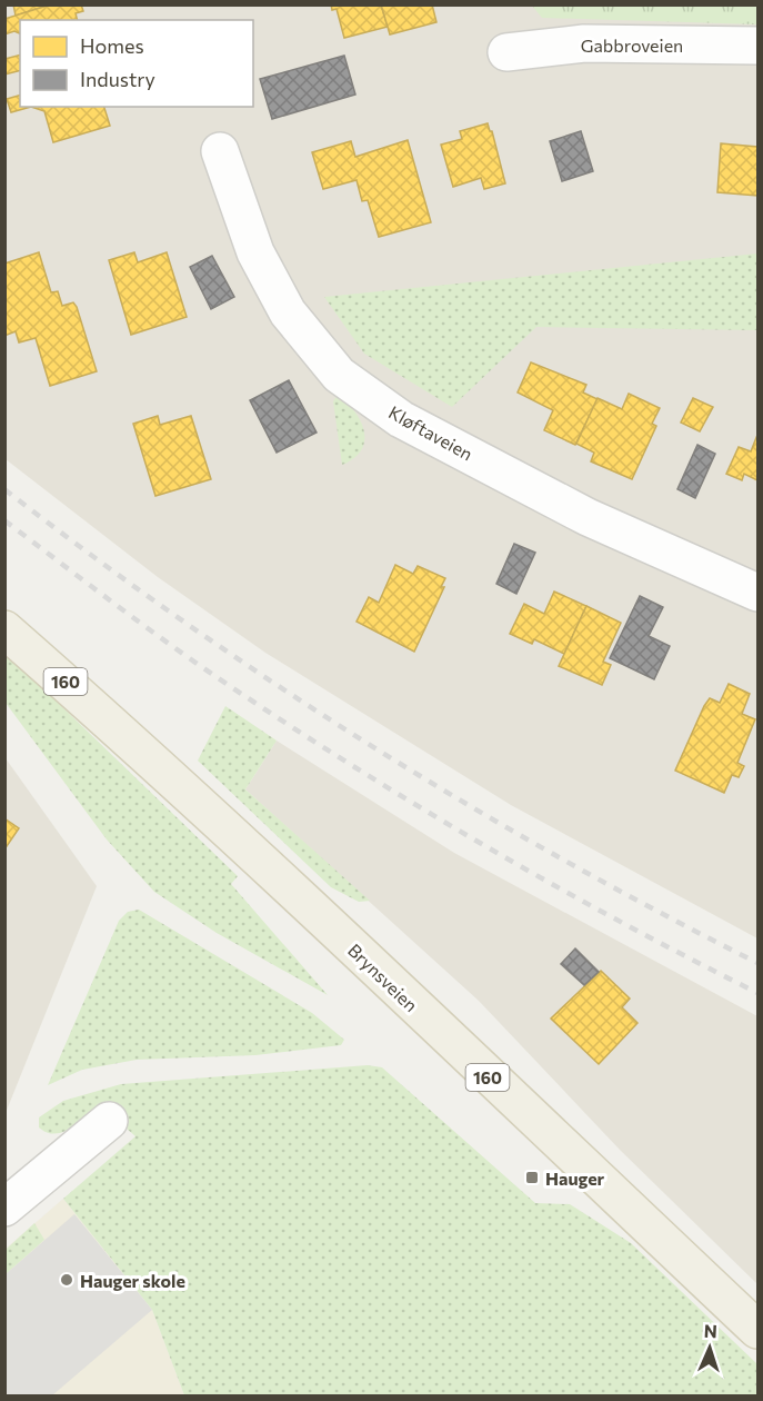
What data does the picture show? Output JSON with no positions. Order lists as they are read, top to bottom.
{
  "streets": {
    "main road": ["160", "Brynsveien"],
    "street": ["Gabbroveien", "Kløftaveien"]
  },
  "places": {
    "transit": ["Hauger"],
    "other": ["Hauger skole"]
  },
  "legend": ["Homes", "Industry"],
  "north": "top"
}
